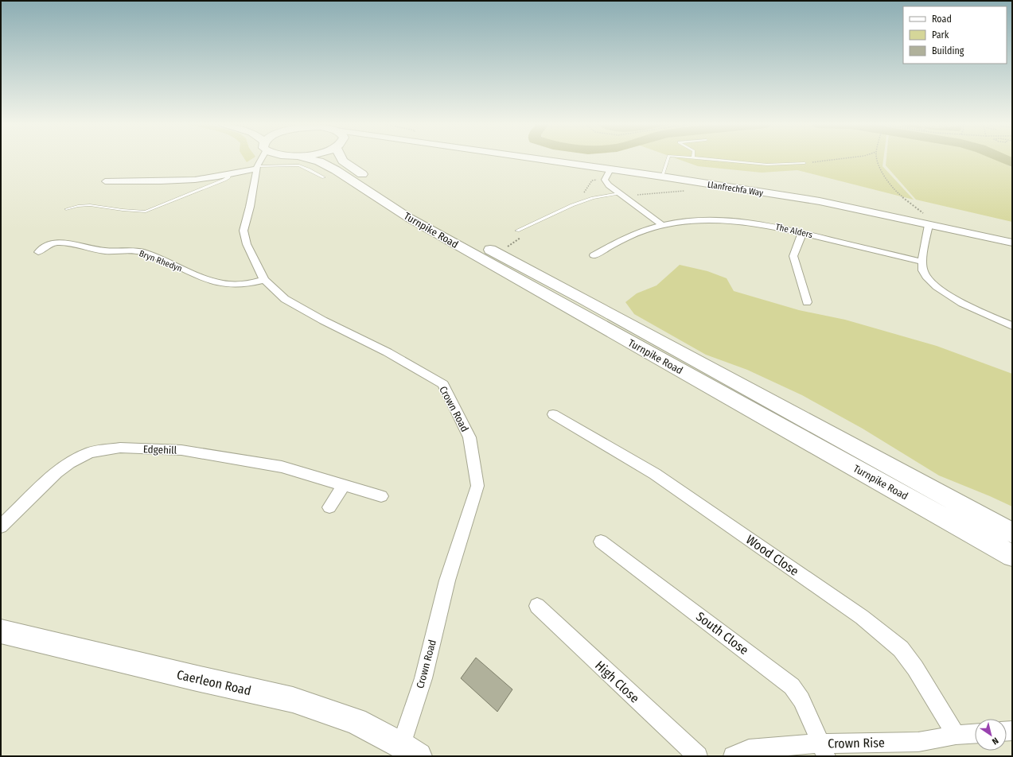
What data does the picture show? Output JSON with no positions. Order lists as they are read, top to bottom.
{
  "streets": {
    "highway": ["Turnpike Road"],
    "street": [
      "Llanfrechfa Way",
      "The Alders",
      "Bryn Rhedyn",
      "Crown Road",
      "Edgehill",
      "Wood Close",
      "South Close",
      "High Close",
      "Caerleon Road",
      "Crown Rise"
    ]
  },
  "crossings": [
    ["Bryn Rhedyn", "Crown Road"],
    ["Crown Road", "Caerleon Road"],
    ["Wood Close", "Crown Rise"],
    ["South Close", "Crown Rise"]
  ],
  "legend": ["Road", "Park", "Building"],
  "north": "bottom right"
}
